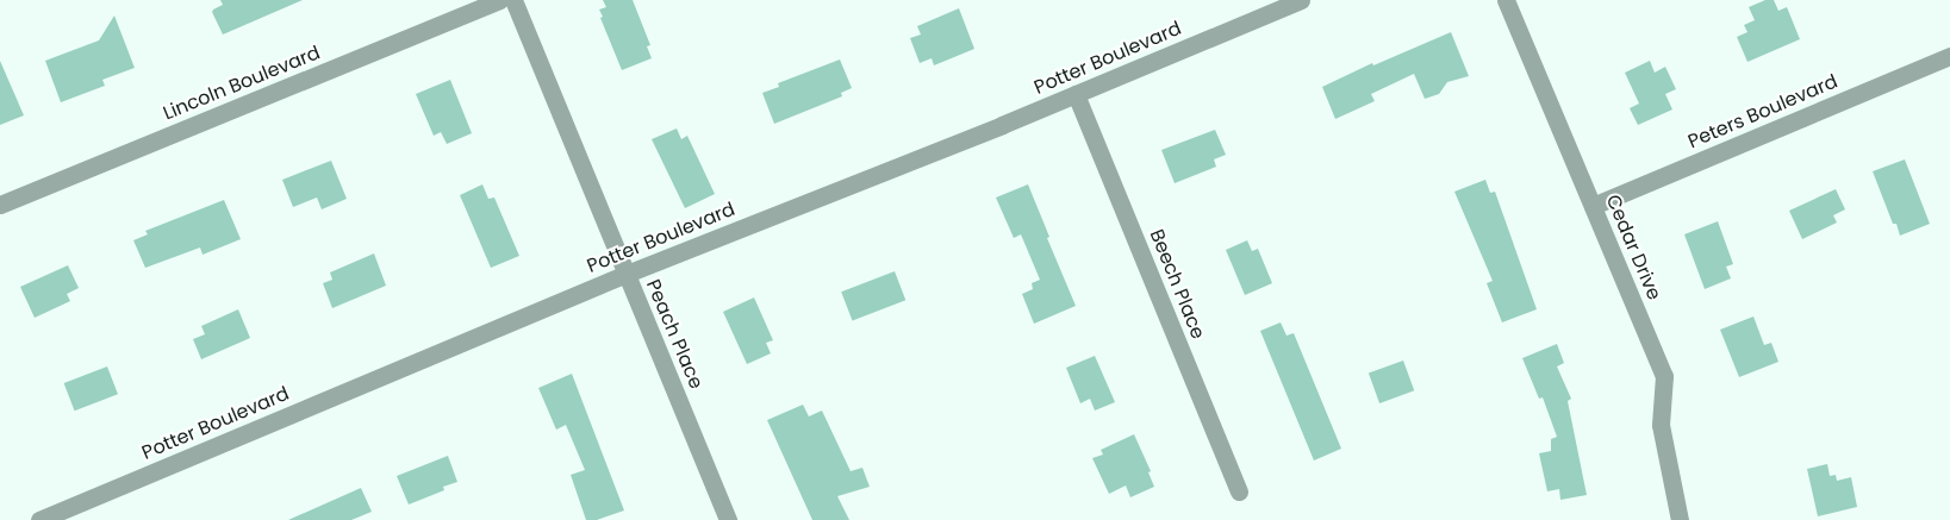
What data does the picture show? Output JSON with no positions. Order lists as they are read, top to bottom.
{
  "streets": {
    "street": [
      "Potter Boulevard",
      "Lincoln Boulevard",
      "Peters Boulevard",
      "Cedar Drive",
      "Beech Place",
      "Peach Place"
    ]
  },
  "crossings": [
    ["Potter Boulevard", "Beech Place"],
    ["Potter Boulevard", "Peach Place"],
    ["Peters Boulevard", "Cedar Drive"]
  ]
}
